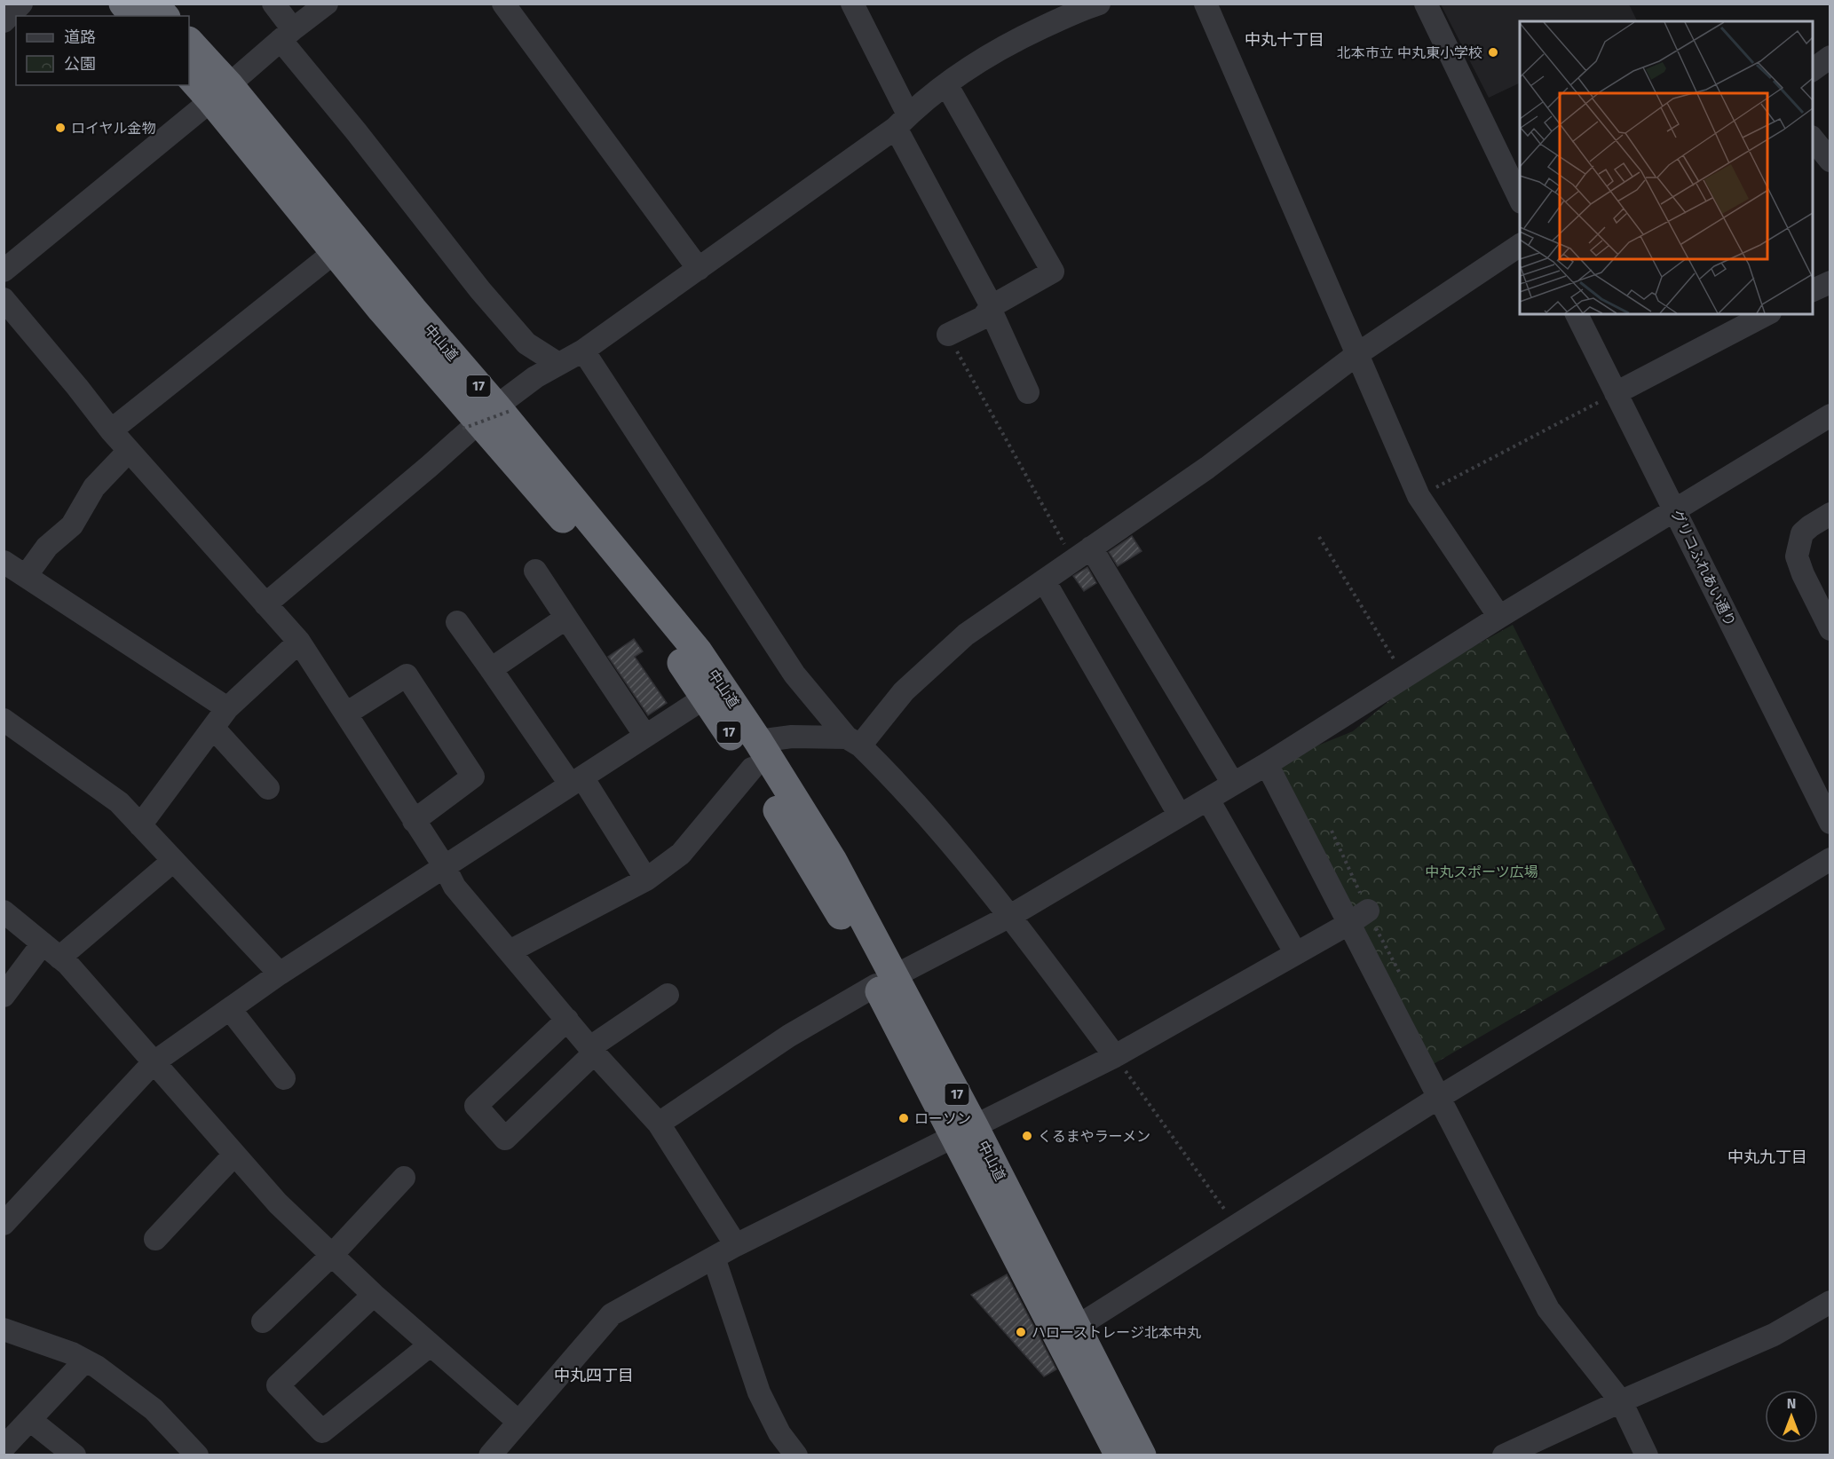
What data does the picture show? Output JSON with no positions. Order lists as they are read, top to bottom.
{
  "streets": {
    "highway": ["中山道", "17"],
    "street": ["グリコふれあい通り"]
  },
  "districts": ["中丸十丁目", "中丸九丁目", "中丸四丁目"],
  "parks": ["中丸スポーツ広場"],
  "places": [
    "北本市立 中丸東小学校",
    "ロイヤル金物",
    "ローソン",
    "くるまやラーメン",
    "ハローストレージ北本中丸"
  ],
  "legend": ["道路", "公園"],
  "north": "top"
}
